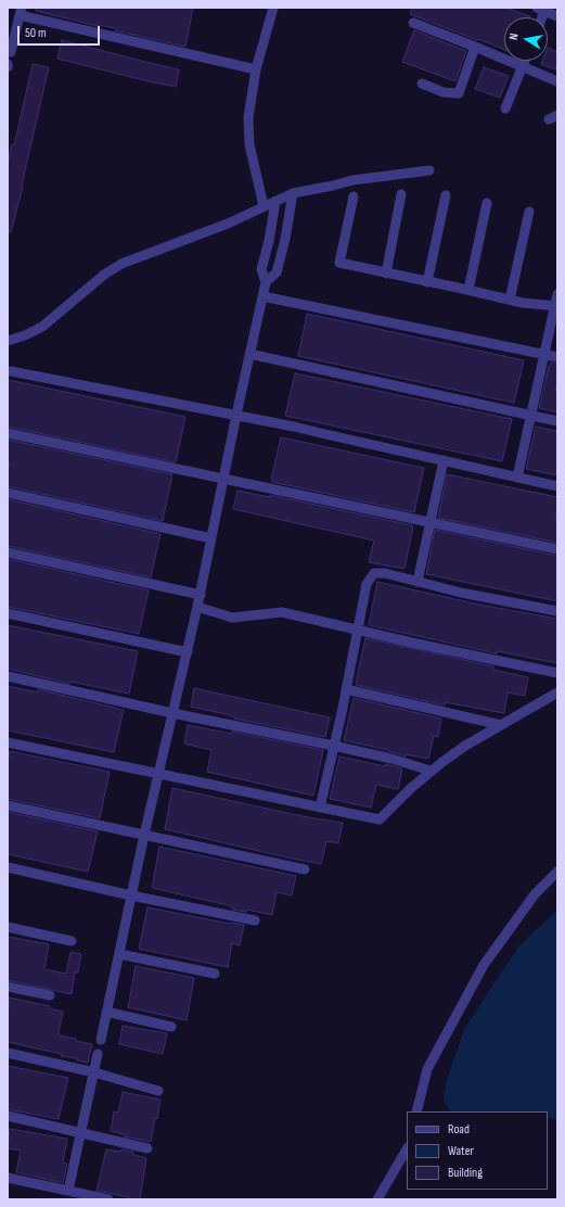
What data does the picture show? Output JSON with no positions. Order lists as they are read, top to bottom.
{
  "legend": ["Road", "Water", "Building"],
  "scale_bar": "50 m",
  "north": "left"
}
